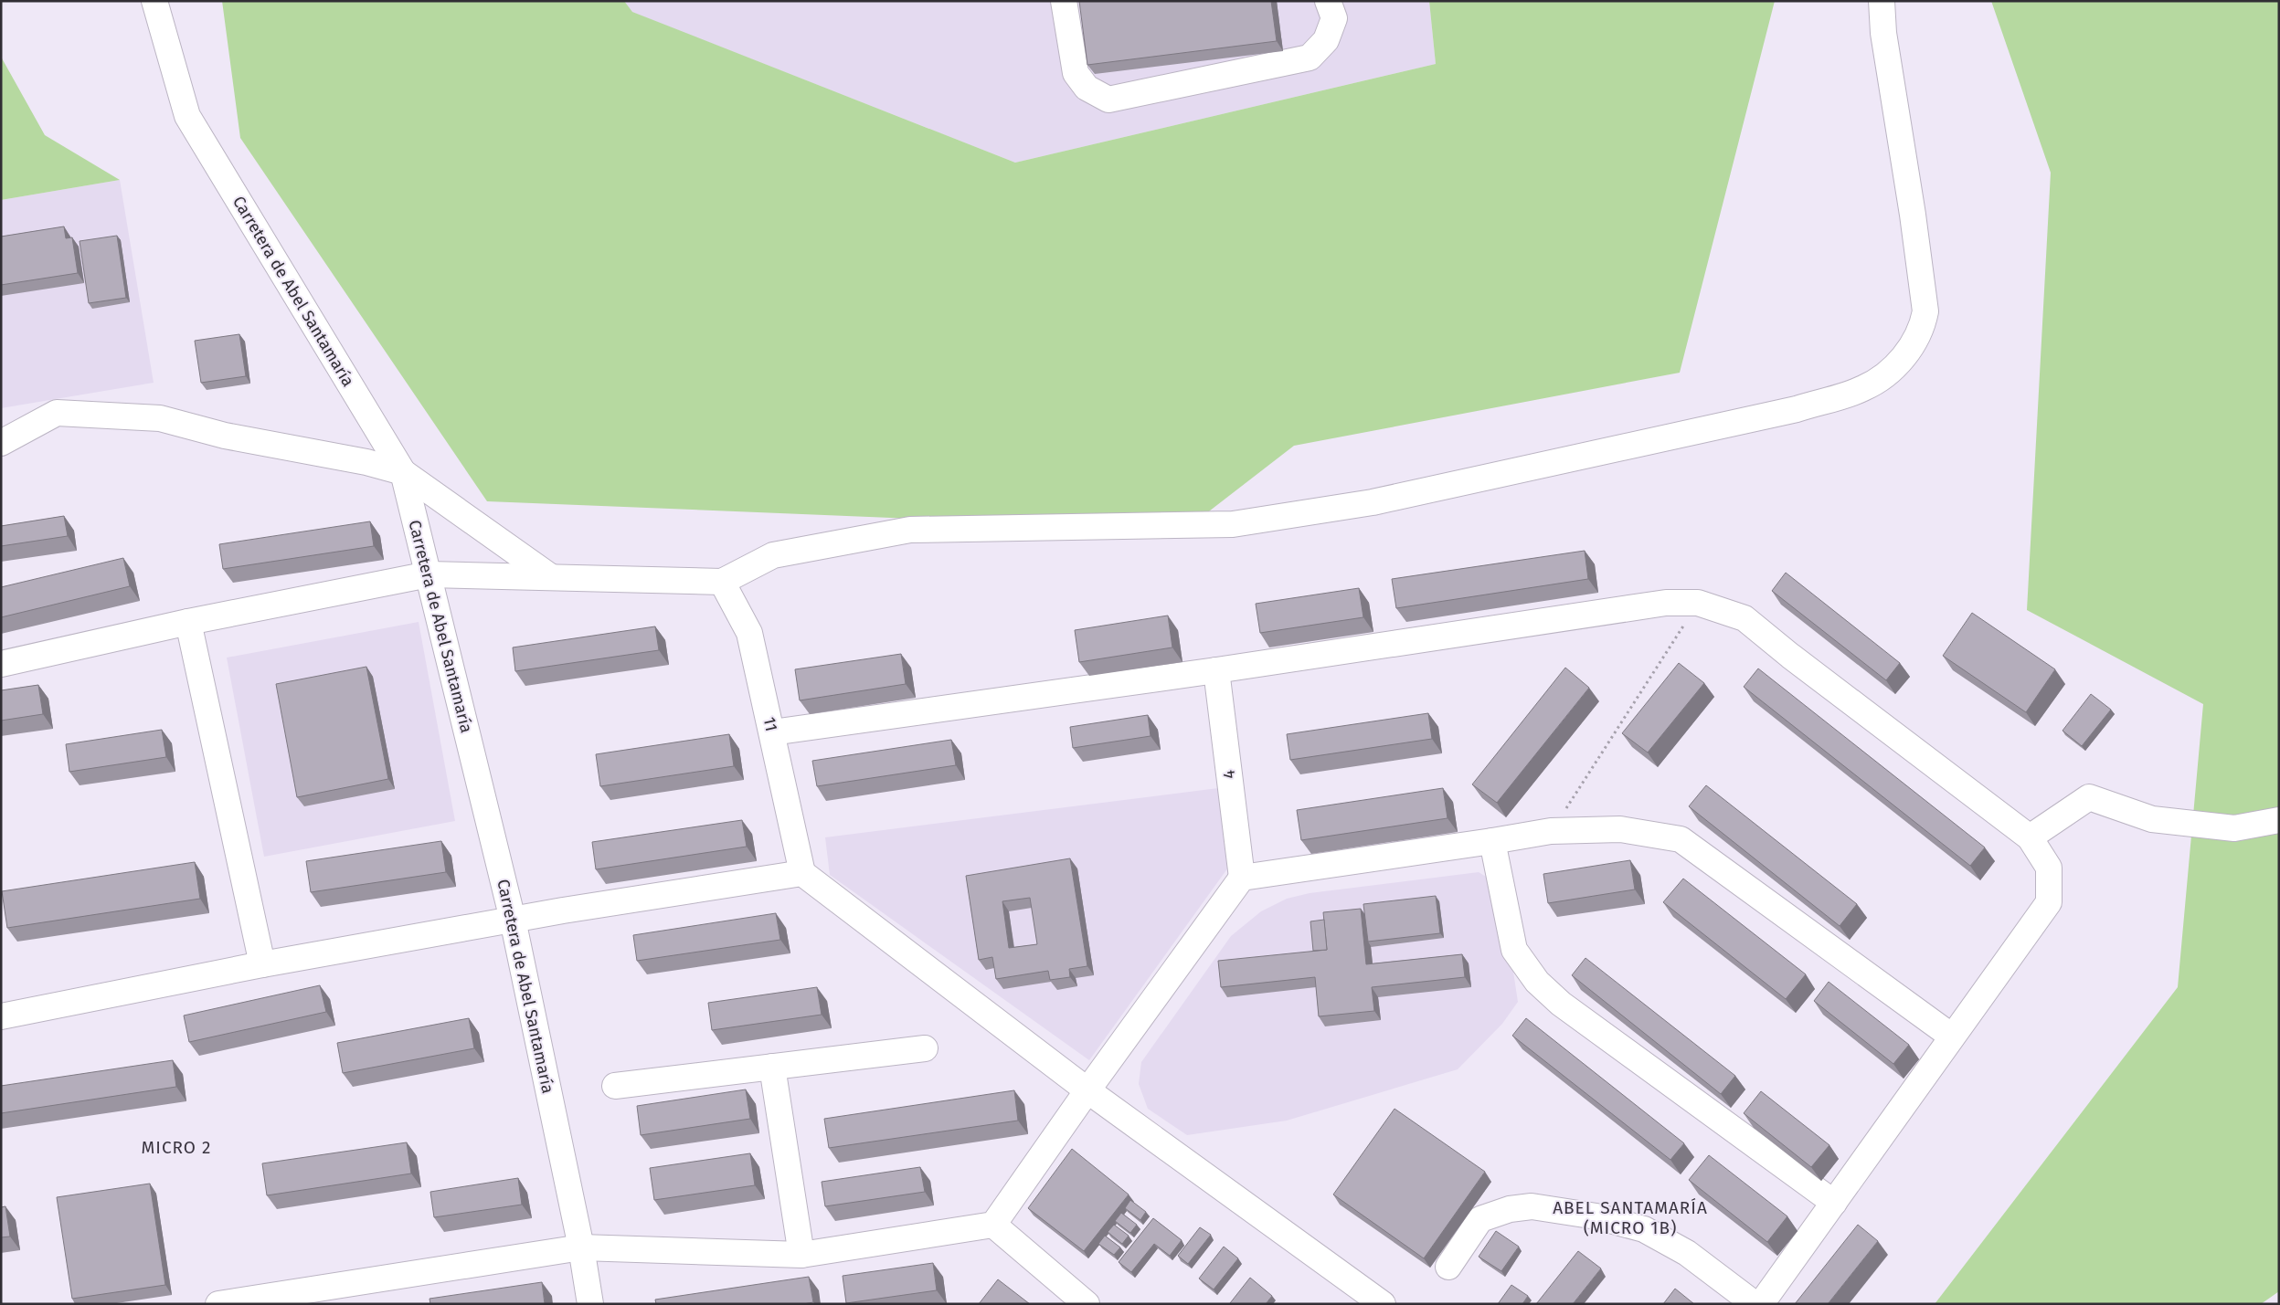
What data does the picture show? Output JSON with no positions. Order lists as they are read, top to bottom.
{
  "streets": {
    "street": ["Carretera de Abel Santamaría", "11", "4"]
  },
  "districts": ["MICRO 2", "ABEL SANTAMARÍA (MICRO 1B)"]
}
